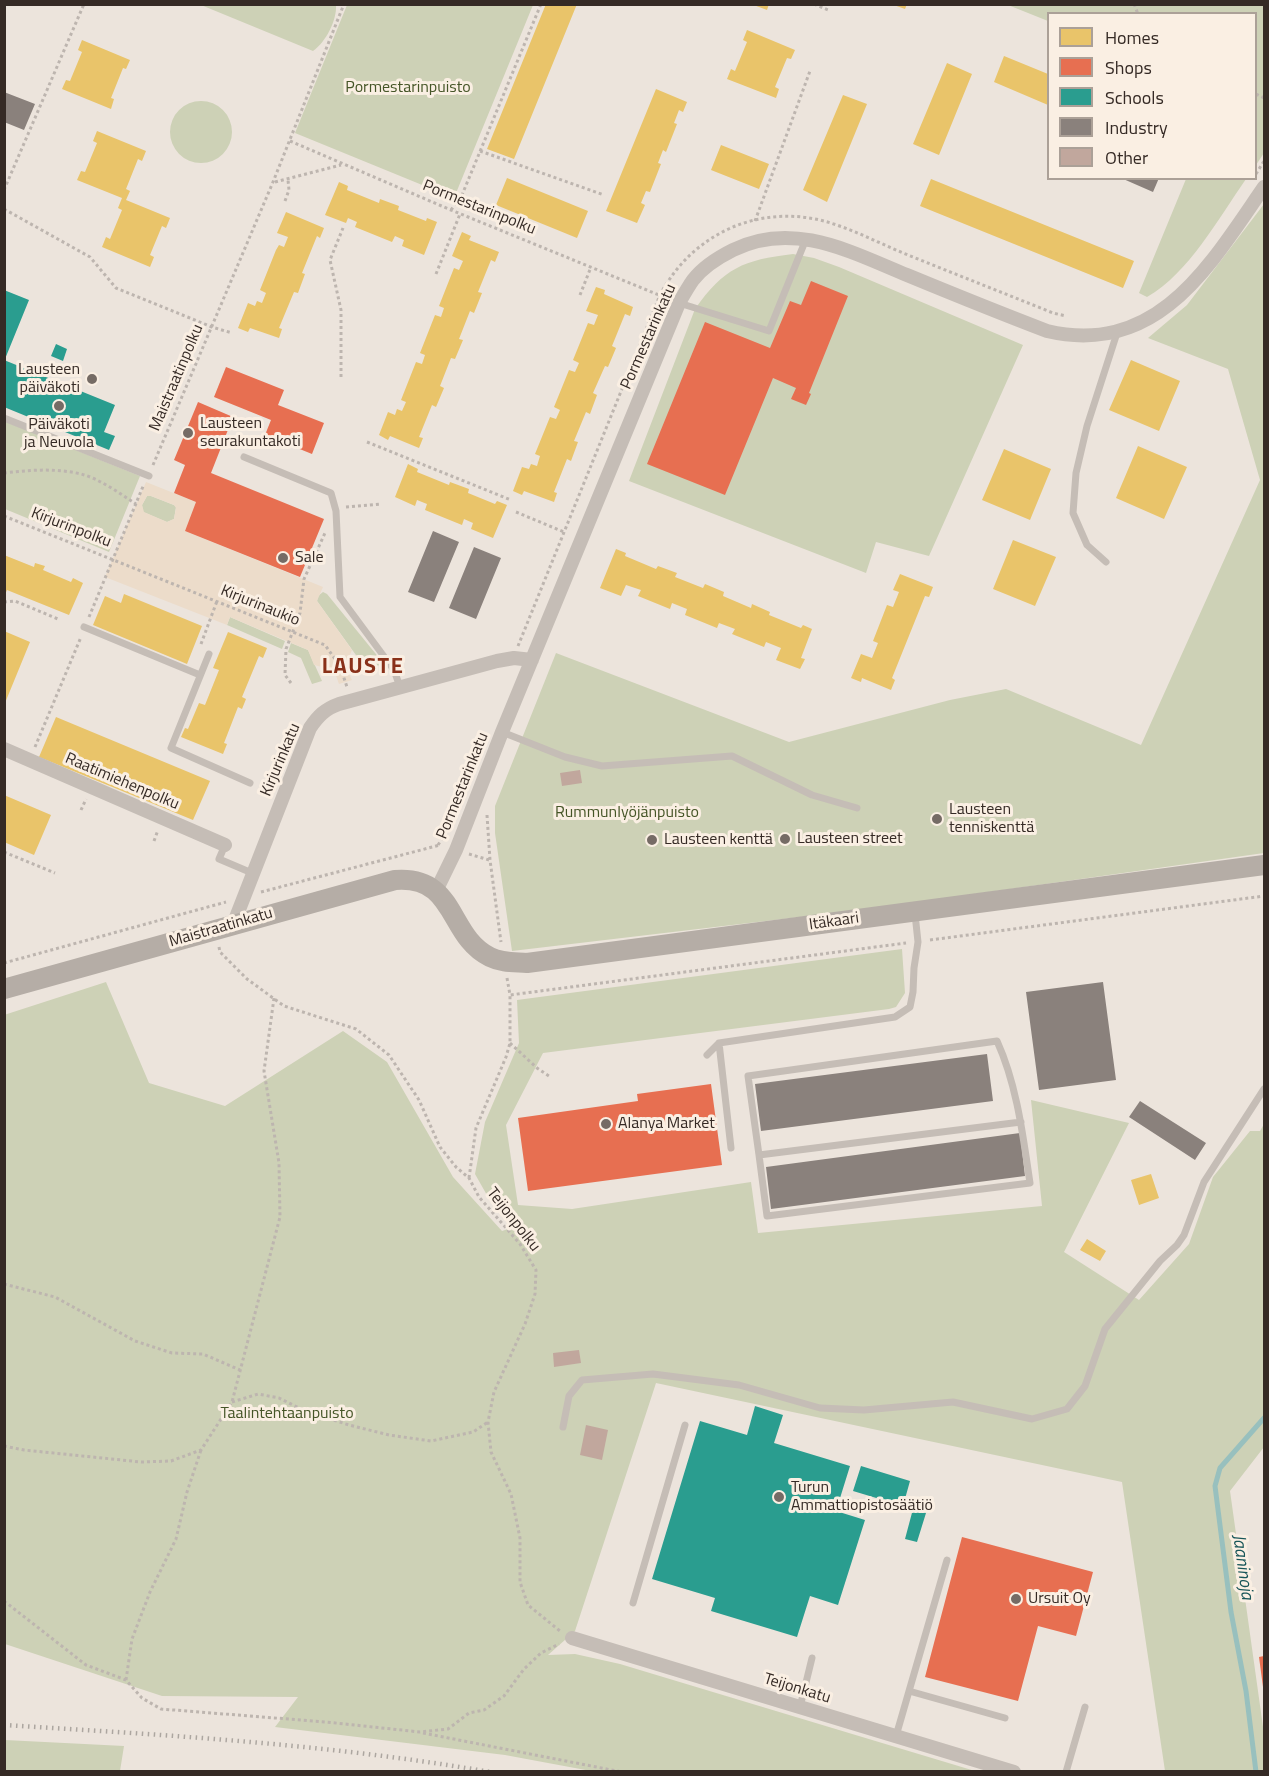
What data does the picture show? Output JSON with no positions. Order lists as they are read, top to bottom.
{
  "streets": {
    "street": [
      "Pormestarinkatu",
      "Kirjurinkatu",
      "Raatimiehenpolku",
      "Itäkaari",
      "Maistraatinkatu",
      "Teijonkatu"
    ],
    "path": [
      "Pormestarinpolku",
      "Maistraatinpolku",
      "Kirjurinpolku",
      "Kirjurinaukio",
      "Teijonpolku"
    ]
  },
  "crossings": [
    ["Pormestarinpolku", "Maistraatinpolku"],
    ["Pormestarinkatu", "Kirjurinkatu"],
    ["Pormestarinkatu", "Itäkaari"],
    ["Pormestarinkatu", "Maistraatinkatu"],
    ["Maistraatinpolku", "Kirjurinpolku"],
    ["Maistraatinpolku", "Raatimiehenpolku"],
    ["Kirjurinpolku", "Kirjurinaukio"],
    ["Kirjurinaukio", "Kirjurinkatu"],
    ["Kirjurinkatu", "Maistraatinkatu"],
    ["Kirjurinkatu", "Teijonpolku"],
    ["Itäkaari", "Maistraatinkatu"],
    ["Maistraatinkatu", "Teijonpolku"],
    ["Teijonpolku", "Teijonkatu"]
  ],
  "districts": ["LAUSTE"],
  "water": ["Jaaninoja"],
  "parks": ["Pormestarinpuisto", "Rummunlyöjänpuisto", "Taalintehtaanpuisto"],
  "places": [
    "Lausteen päiväkoti",
    "Päiväkoti ja Neuvola",
    "Lausteen seurakuntakoti",
    "Sale",
    "Lausteen tenniskenttä",
    "Lausteen street",
    "Lausteen kenttä",
    "Alanya Market",
    "Turun Ammattiopistosäätiö",
    "Ursuit Oy"
  ],
  "legend": [
    "Homes",
    "Shops",
    "Schools",
    "Industry",
    "Other"
  ]
}
